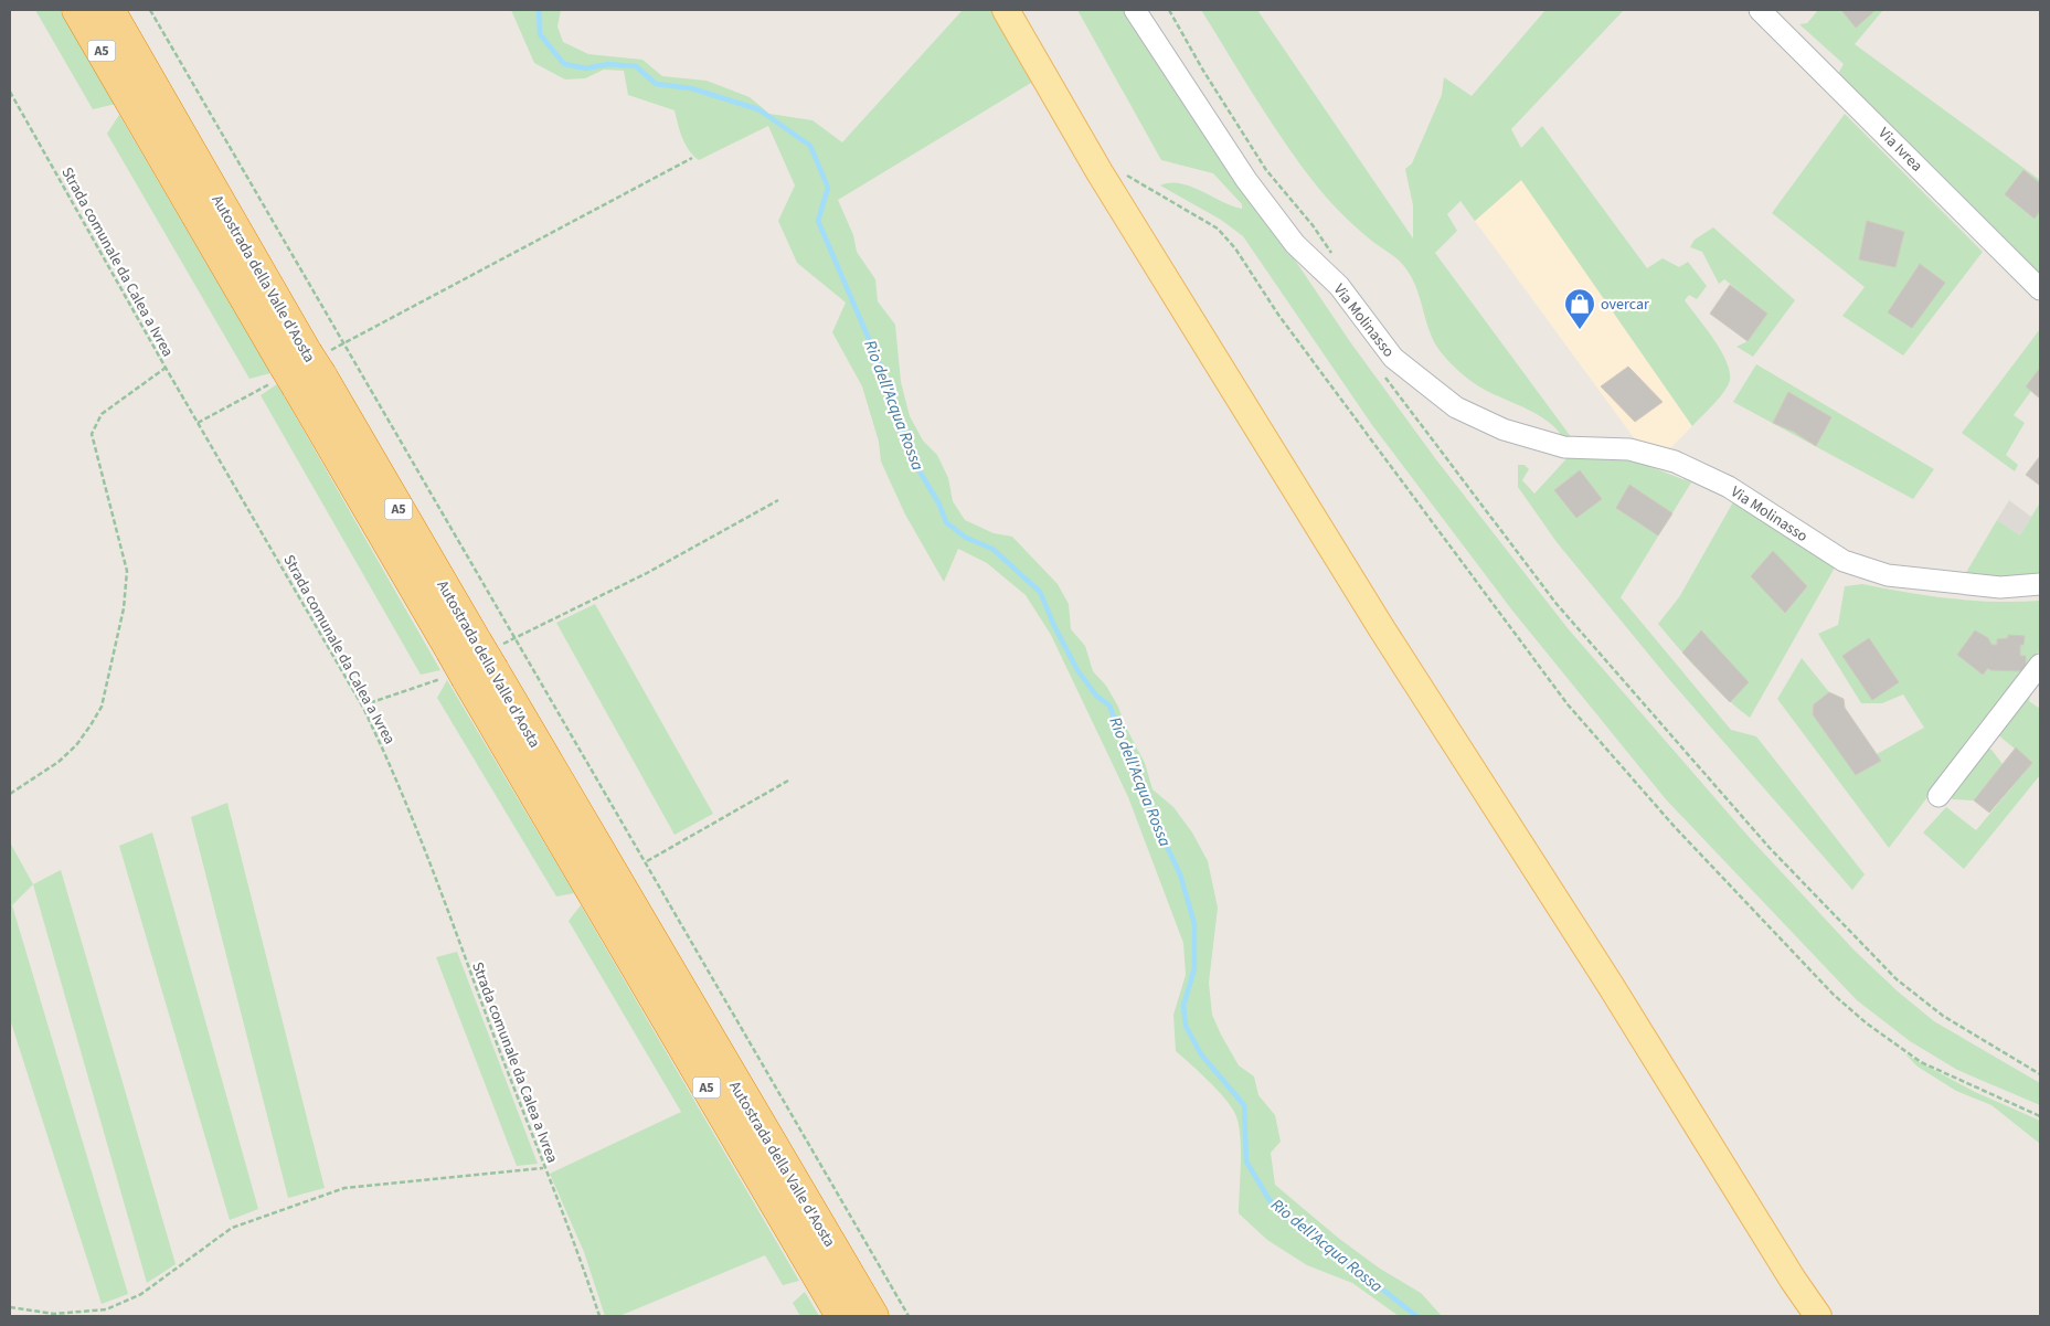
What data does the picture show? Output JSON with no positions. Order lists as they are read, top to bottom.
{
  "streets": {
    "highway": ["A5", "Autostrada della Valle d'Aosta"],
    "street": ["Via Ivrea", "Via Molinasso"],
    "path": ["Strada comunale da Calea a Ivrea"]
  },
  "water": ["Rio dell'Acqua Rossa"],
  "places": {
    "shop": ["overcar"]
  }
}
